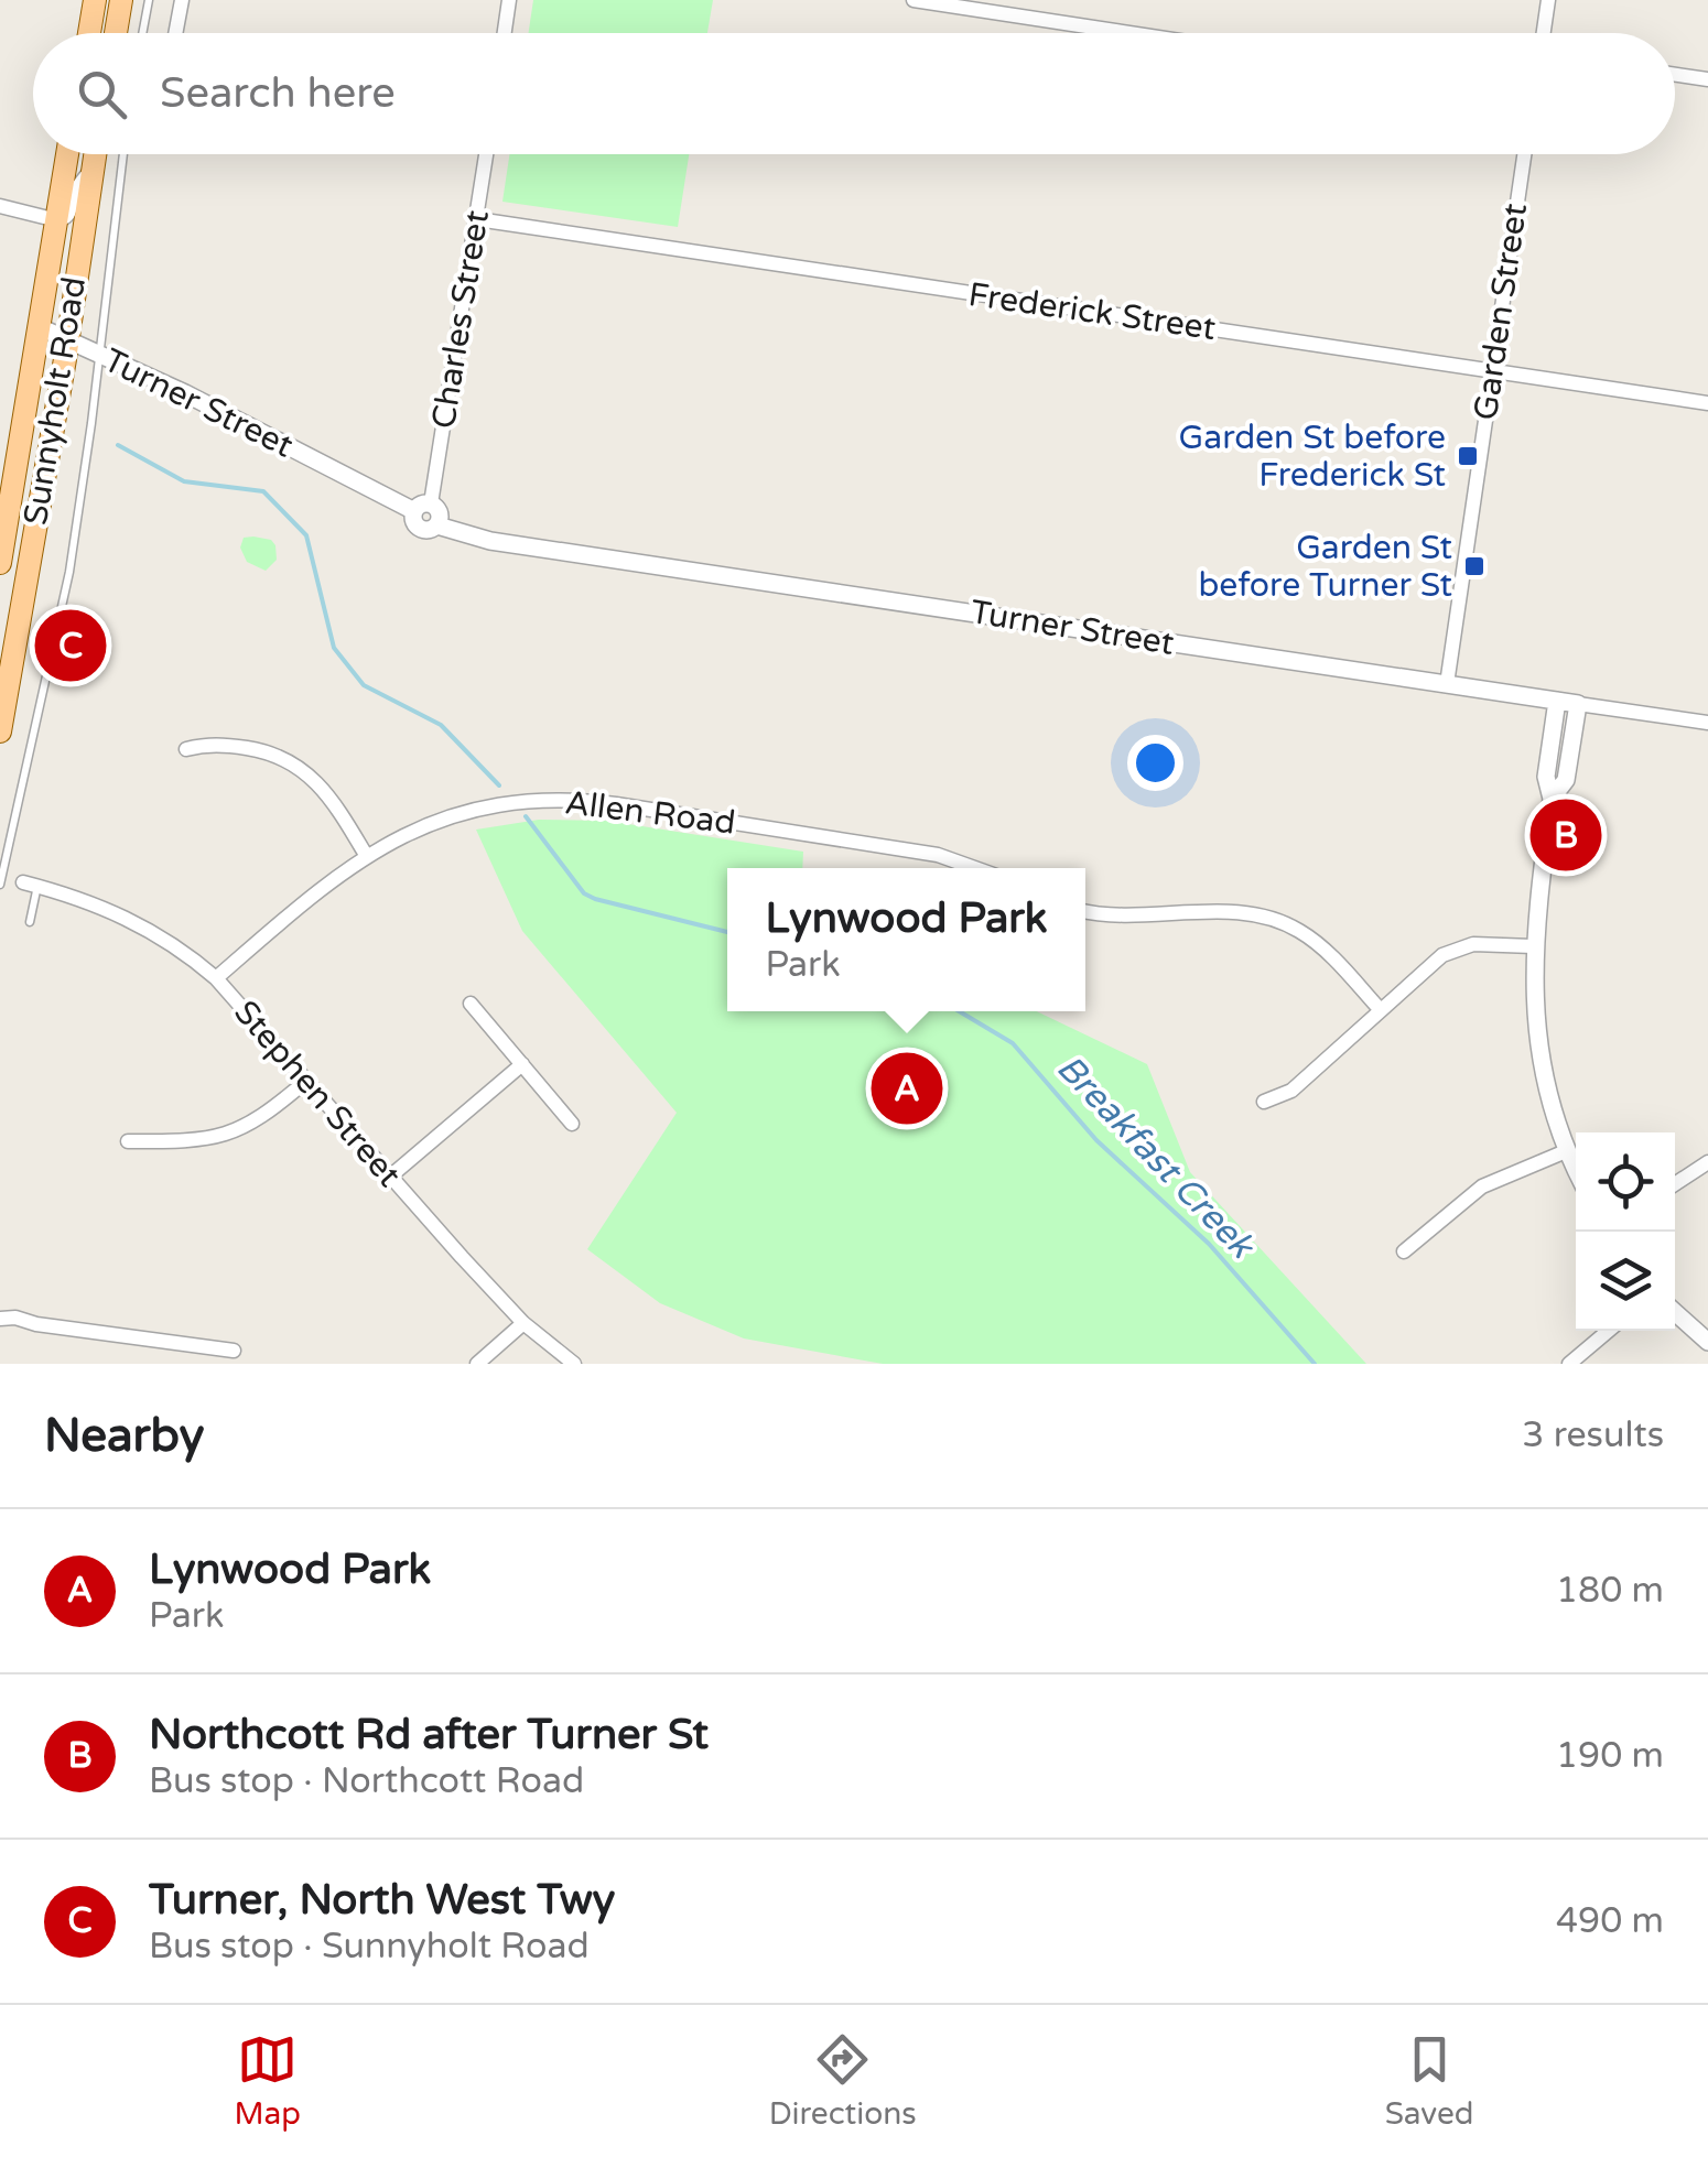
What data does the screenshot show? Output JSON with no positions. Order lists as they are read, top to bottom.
{
  "streets": {
    "main road": ["Sunnyholt Road"],
    "street": [
      "Frederick Street",
      "Garden Street",
      "Charles Street",
      "Turner Street",
      "Allen Road",
      "Stephen Street"
    ]
  },
  "crossings": [
    ["Frederick Street", "Garden Street"],
    ["Frederick Street", "Charles Street"],
    ["Garden Street", "Turner Street"],
    ["Charles Street", "Turner Street"],
    ["Sunnyholt Road", "Turner Street"],
    ["Allen Road", "Stephen Street"]
  ],
  "water": ["Breakfast Creek"],
  "places": {
    "transit": ["Garden St before Frederick St", "Garden St before Turner St"]
  },
  "page": {
    "search": "Search here",
    "pins": ["C", "B", "A"],
    "popup": ["Lynwood Park", "Park"],
    "heading": ["Nearby", "3 results"],
    "list": [
      {
        "mark": "A",
        "name": "Lynwood Park",
        "note": "Park",
        "value": "180 m"
      },
      {
        "mark": "B",
        "name": "Northcott Rd after Turner St",
        "note": "Bus stop · Northcott Road",
        "value": "190 m"
      },
      {
        "mark": "C",
        "name": "Turner, North West Twy",
        "note": "Bus stop · Sunnyholt Road",
        "value": "490 m"
      }
    ],
    "nav": ["Map", "Directions", "Saved"]
  }
}
